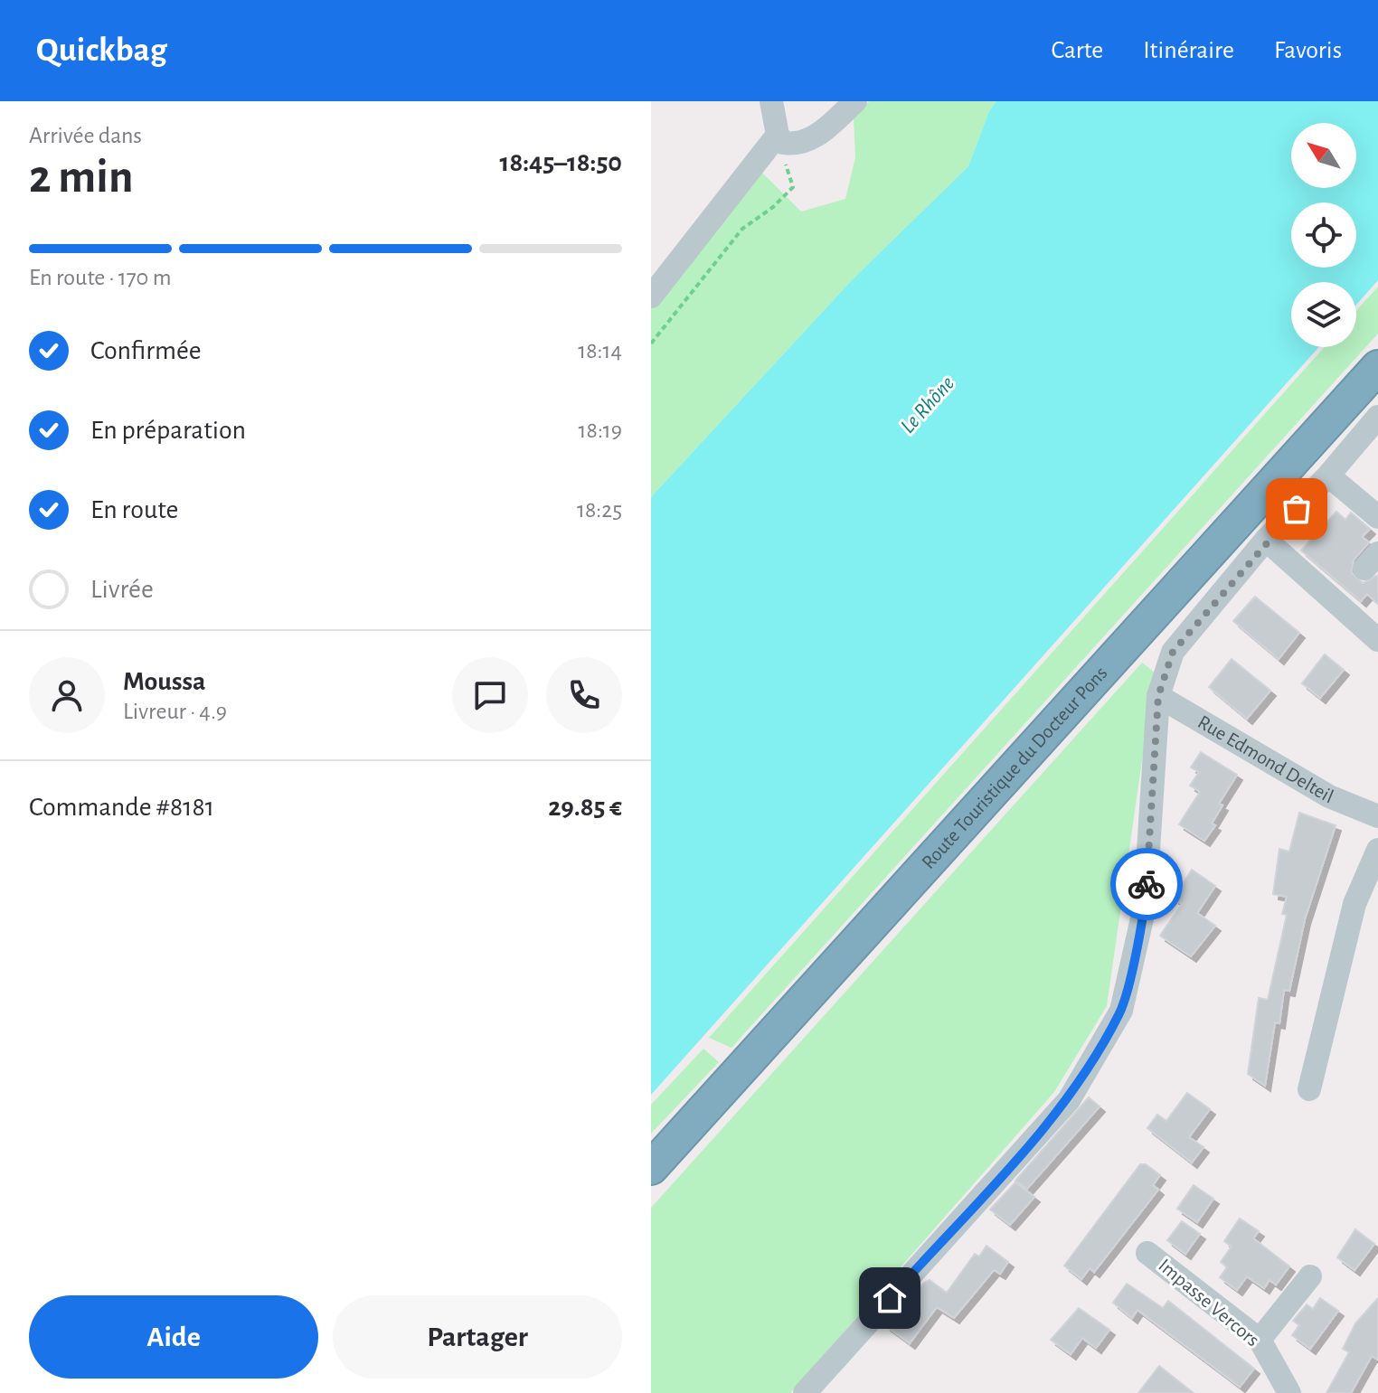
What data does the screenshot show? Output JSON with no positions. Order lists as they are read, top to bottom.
{
  "streets": {
    "highway": ["Route Touristique du Docteur Pons"],
    "street": ["Rue Edmond Delteil", "Impasse Vercors"]
  },
  "water": ["Le Rhône"],
  "north": "top left",
  "page": {
    "header": "Quickbag",
    "nav": ["Carte", "Itinéraire", "Favoris"],
    "heading": ["2 min", "Arrivée dans", "18:45–18:50"],
    "panel": [
      "Moussa",
      "Livreur · 4.9",
      "Commande #8181",
      "29.85 €"
    ],
    "bar": "En route · 170 m",
    "list": [
      ["Confirmée", "18:14"],
      ["En préparation", "18:19"],
      ["En route", "18:25"],
      "Livrée"
    ],
    "buttons": ["Aide", "Partager"]
  }
}
